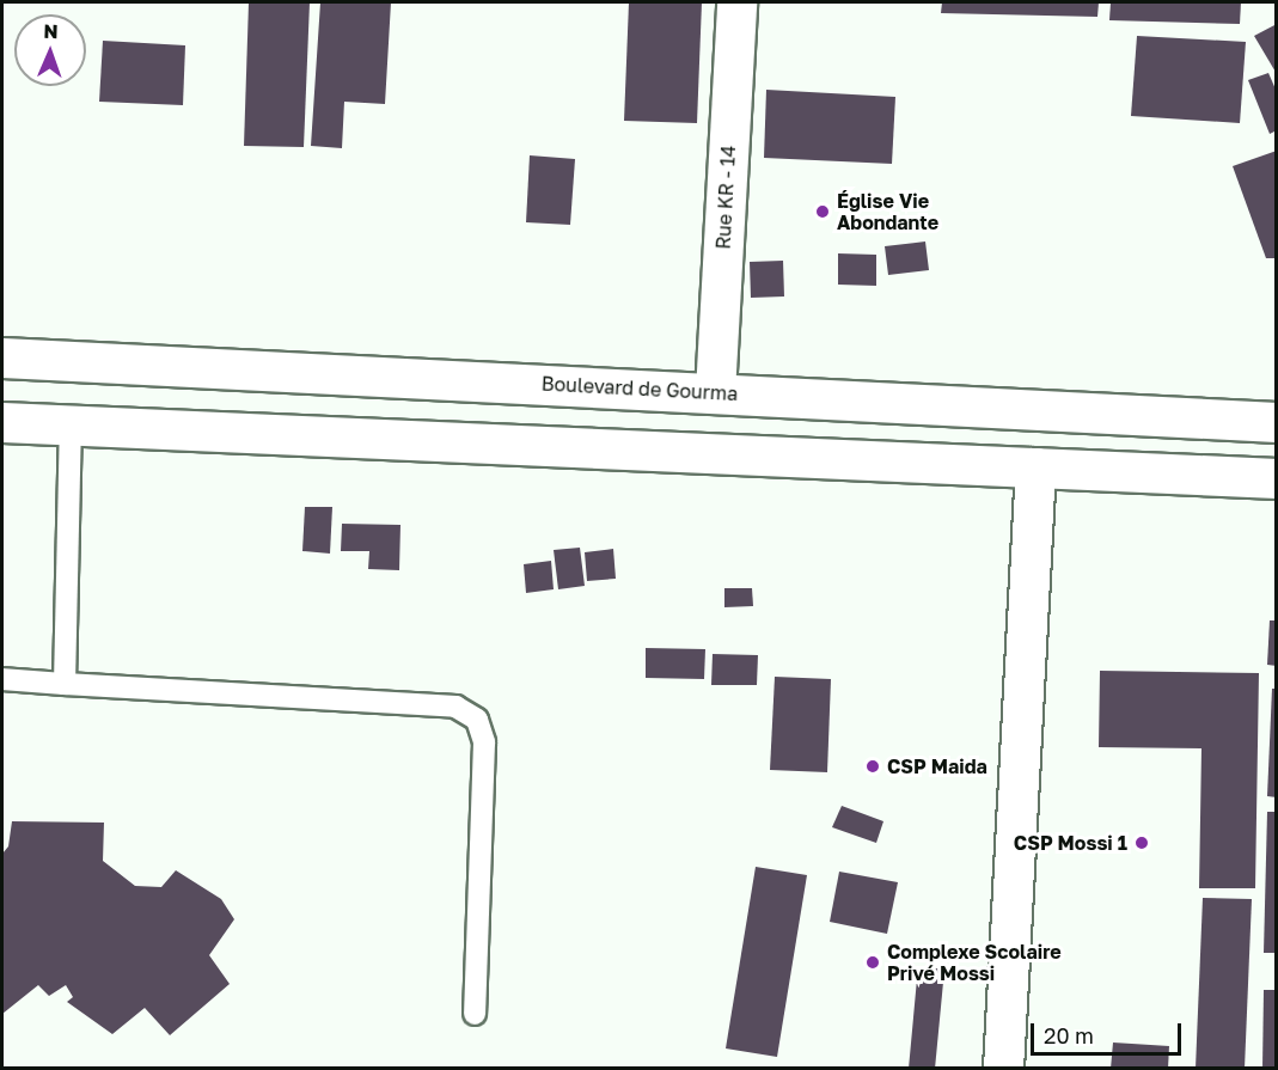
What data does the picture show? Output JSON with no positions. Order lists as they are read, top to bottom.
{
  "streets": {
    "main road": ["Rue KR - 14", "Boulevard de Gourma"]
  },
  "crossings": [
    ["Rue KR - 14", "Boulevard de Gourma"]
  ],
  "places": [
    "Église Vie Abondante",
    "CSP Maida",
    "CSP Mossi 1",
    "Complexe Scolaire Privé Mossi"
  ],
  "scale_bar": "20 m",
  "north": "top"
}
